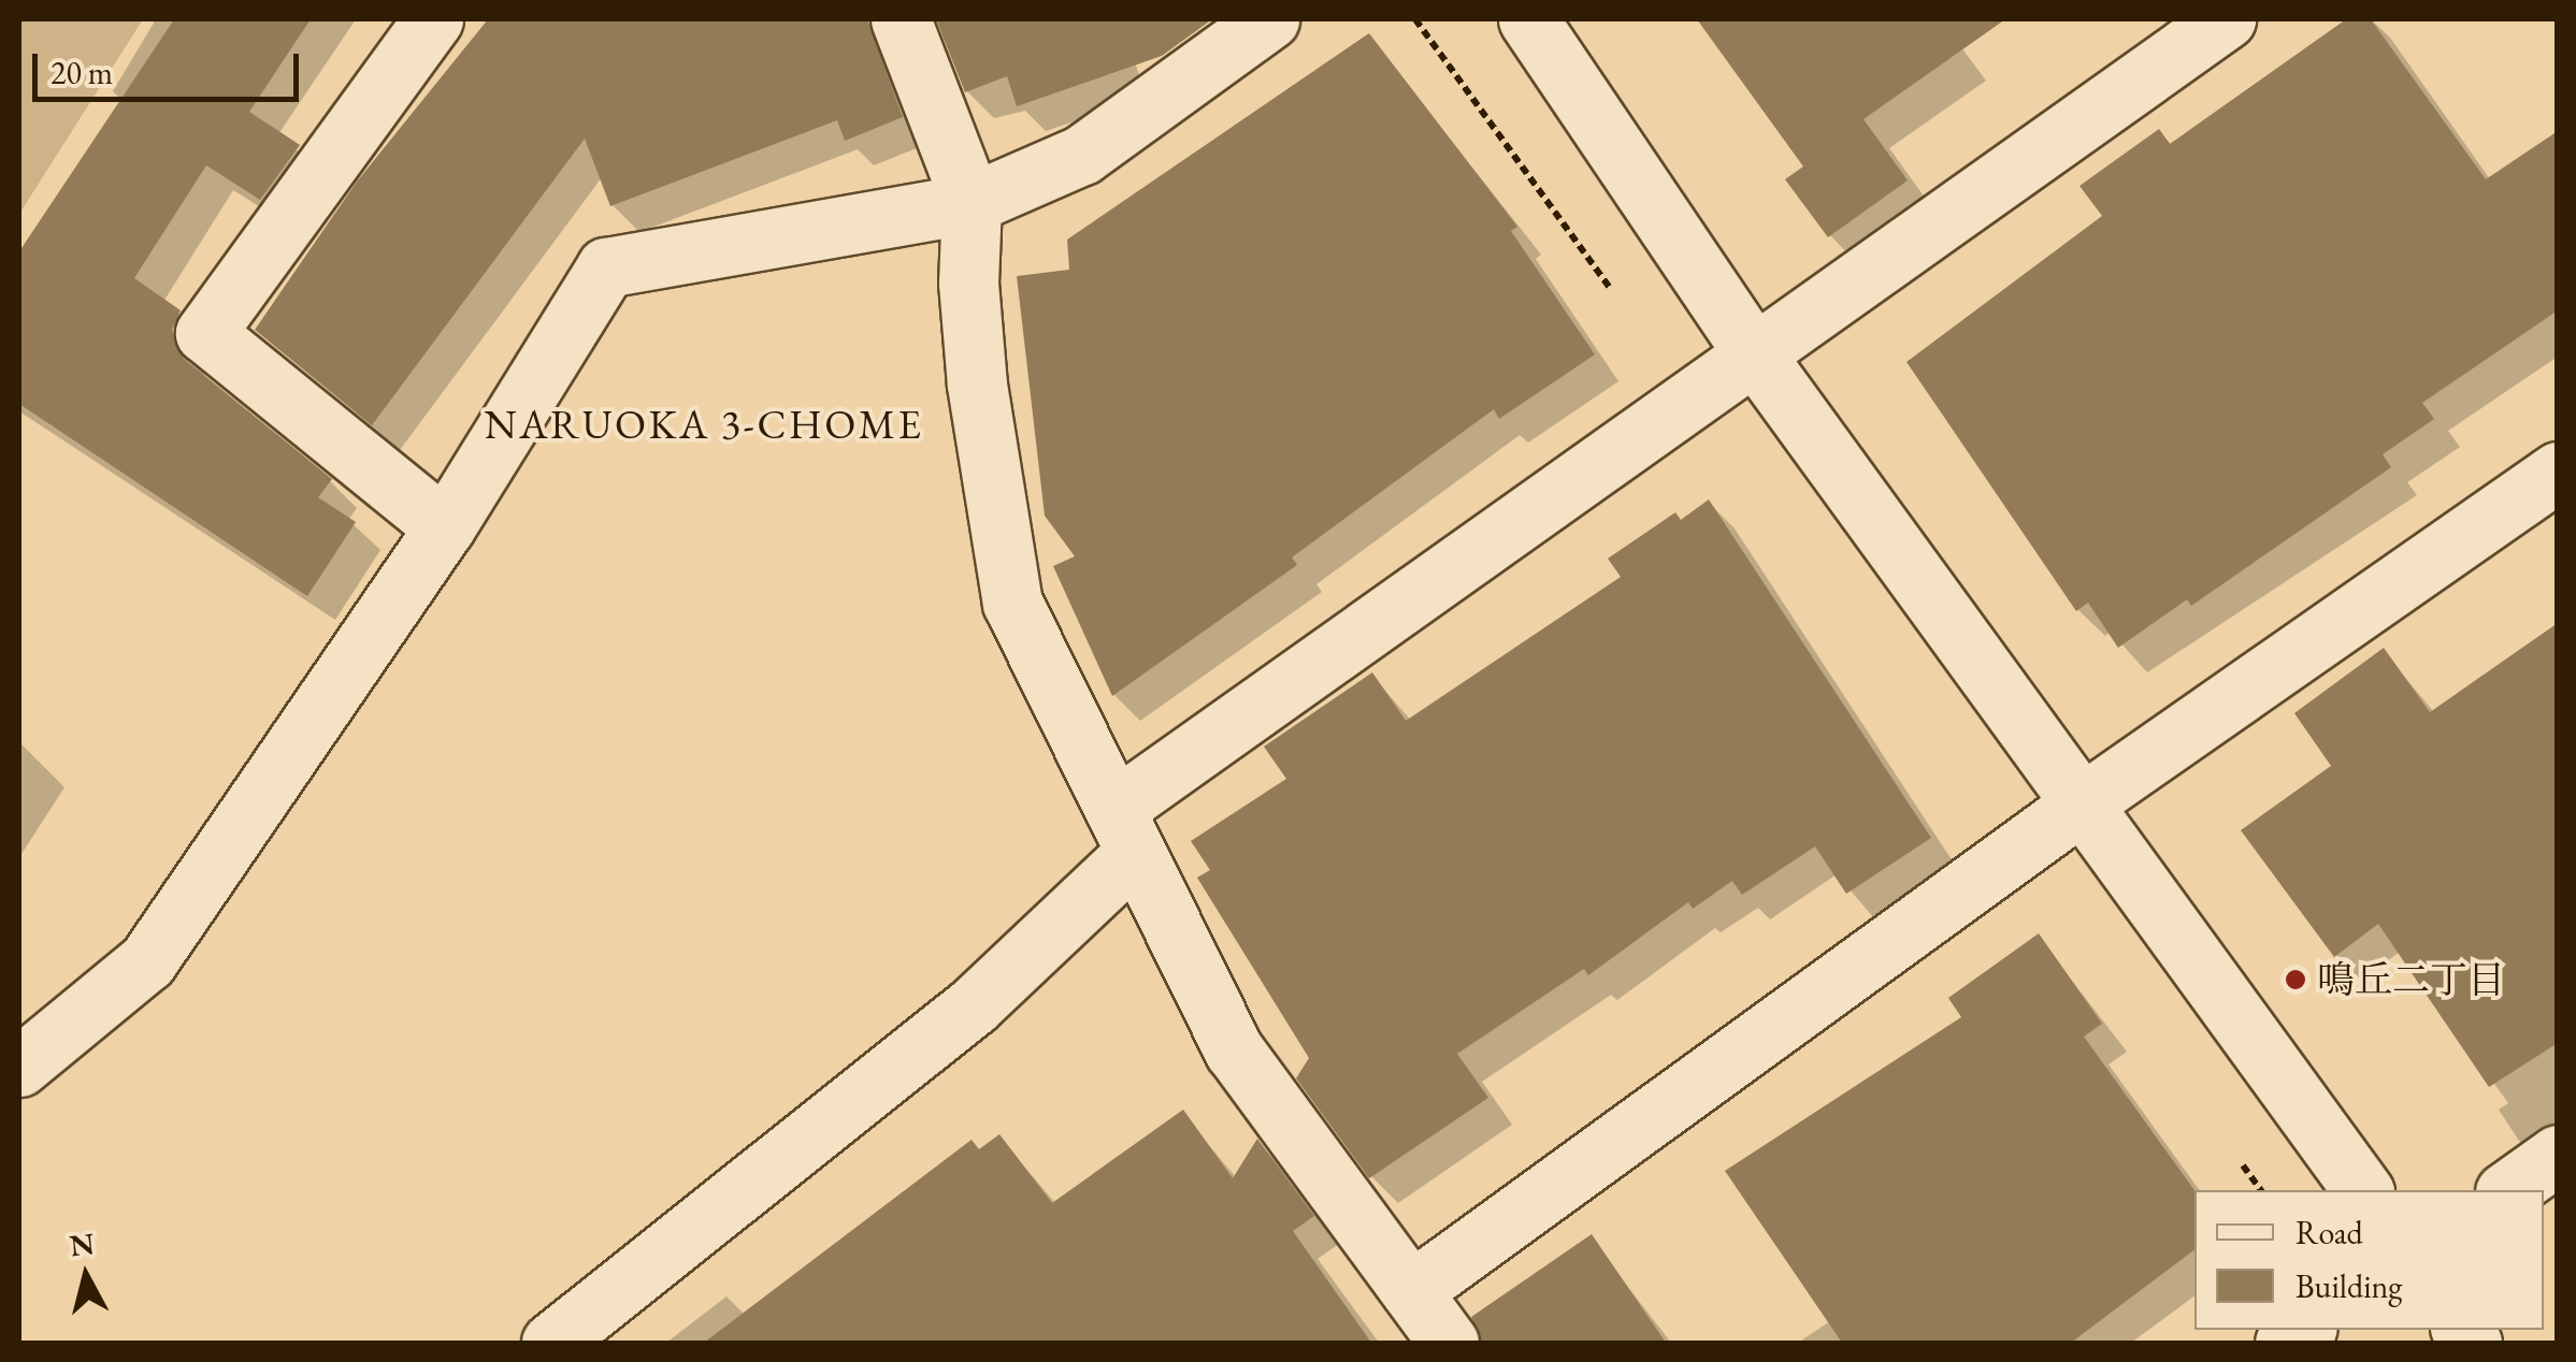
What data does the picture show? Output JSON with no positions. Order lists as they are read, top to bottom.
{
  "districts": ["NARUOKA 3-CHOME"],
  "places": ["鳴丘二丁目"],
  "legend": ["Road", "Building"],
  "scale_bar": "20 m",
  "north": "top"
}
